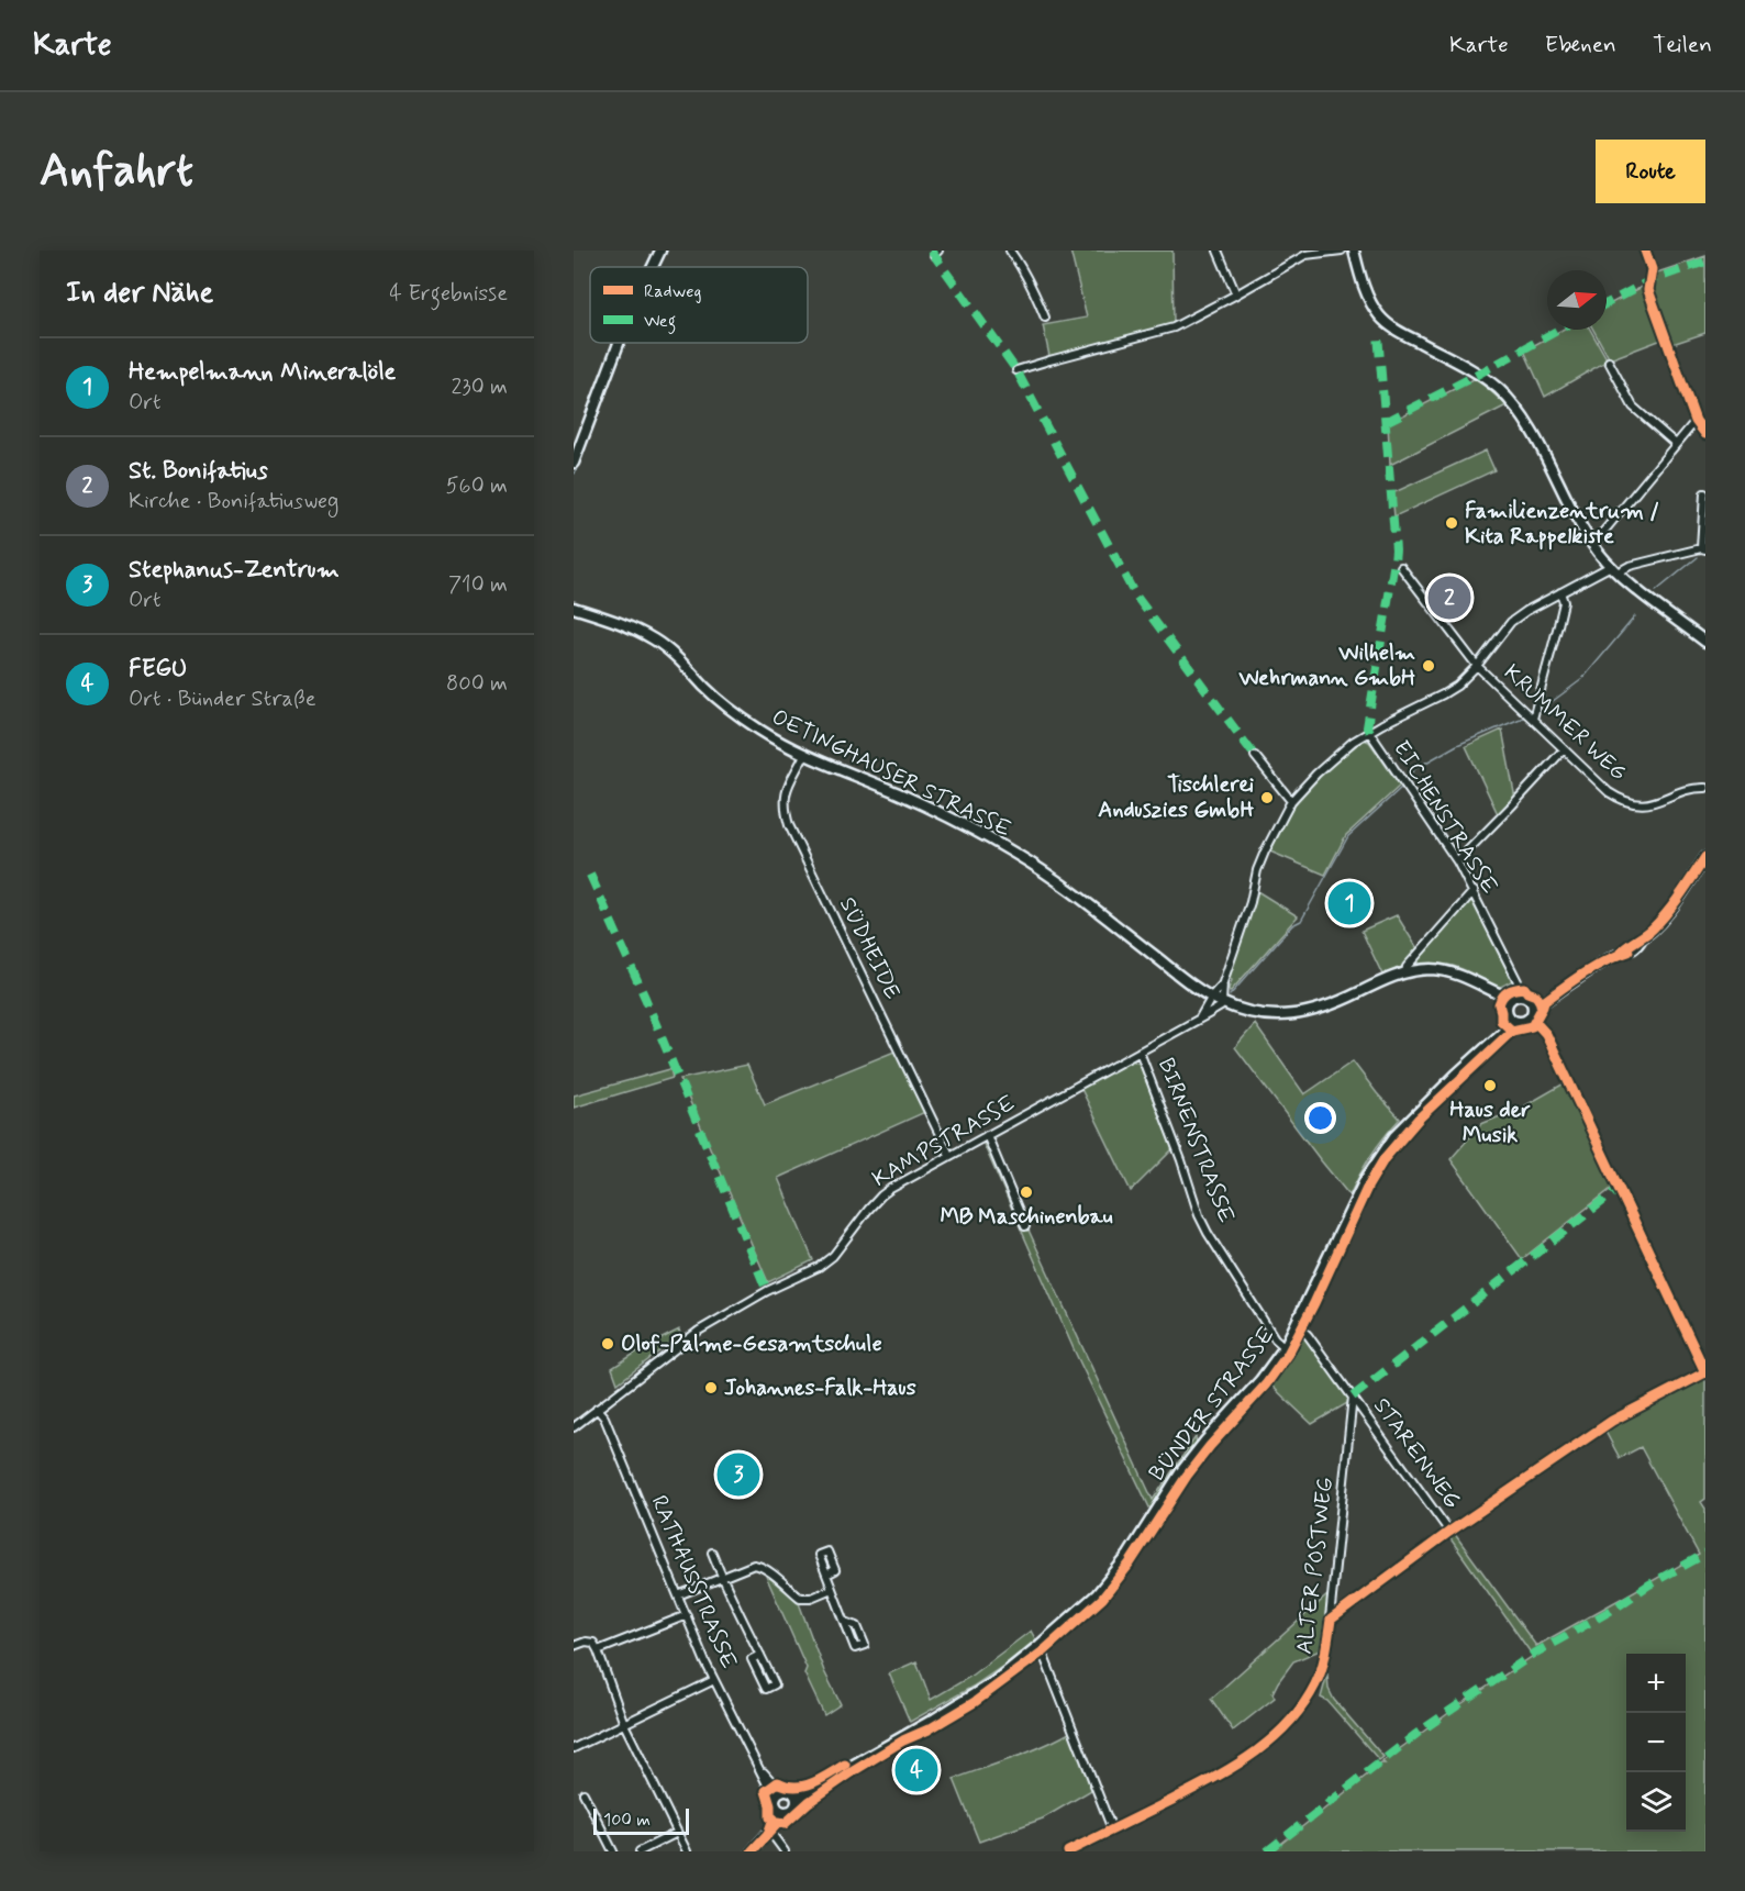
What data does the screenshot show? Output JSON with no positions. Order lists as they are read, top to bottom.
{
  "streets": {
    "main road": ["OETINGHAUSER STRASSE", "BÜNDER STRASSE"],
    "street": [
      "KRUMMER WEG",
      "EICHENSTRASSE",
      "SÜDHEIDE",
      "BIRNENSTRASSE",
      "KAMPSTRASSE",
      "STARENWEG",
      "ALTER POSTWEG",
      "RATHAUSSTRASSE"
    ]
  },
  "crossings": [
    ["OETINGHAUSER STRASSE", "EICHENSTRASSE"],
    ["OETINGHAUSER STRASSE", "SÜDHEIDE"],
    ["OETINGHAUSER STRASSE", "KAMPSTRASSE"],
    ["OETINGHAUSER STRASSE", "BÜNDER STRASSE"],
    ["EICHENSTRASSE", "BÜNDER STRASSE"],
    ["SÜDHEIDE", "KAMPSTRASSE"],
    ["BIRNENSTRASSE", "KAMPSTRASSE"],
    ["BIRNENSTRASSE", "BÜNDER STRASSE"],
    ["KAMPSTRASSE", "RATHAUSSTRASSE"],
    ["BÜNDER STRASSE", "RATHAUSSTRASSE"],
    ["STARENWEG", "ALTER POSTWEG"]
  ],
  "places": [
    "Familienzentrum / Kita Rappelkiste",
    "Wilhelm Wehrmann GmbH",
    "Tischlerei Anduszies GmbH",
    "Haus der Musik",
    "MB Maschinenbau",
    "Olof-Palme-Gesamtschule",
    "Johannes-Falk-Haus"
  ],
  "legend": ["Radweg", "Weg"],
  "scale_bar": "100 m",
  "north": "right",
  "page": {
    "header": "Karte",
    "nav": ["Karte", "Ebenen", "Teilen"],
    "buttons": "Route",
    "title": "Anfahrt",
    "heading": ["In der Nähe", "4 Ergebnisse"],
    "list": [
      {
        "mark": "1",
        "name": "Hempelmann Mineralöle",
        "note": "Ort",
        "value": "230 m"
      },
      {
        "mark": "2",
        "name": "St. Bonifatius",
        "note": "Kirche · Bonifatiusweg",
        "value": "560 m"
      },
      {
        "mark": "3",
        "name": "Stephanus-Zentrum",
        "note": "Ort",
        "value": "710 m"
      },
      {
        "mark": "4",
        "name": "FEGU",
        "note": "Ort · Bünder Straße",
        "value": "800 m"
      }
    ],
    "pins": [
      "2",
      "1",
      "3",
      "4"
    ],
    "map_buttons": ["+", "−"],
    "scale": "100 m"
  }
}
